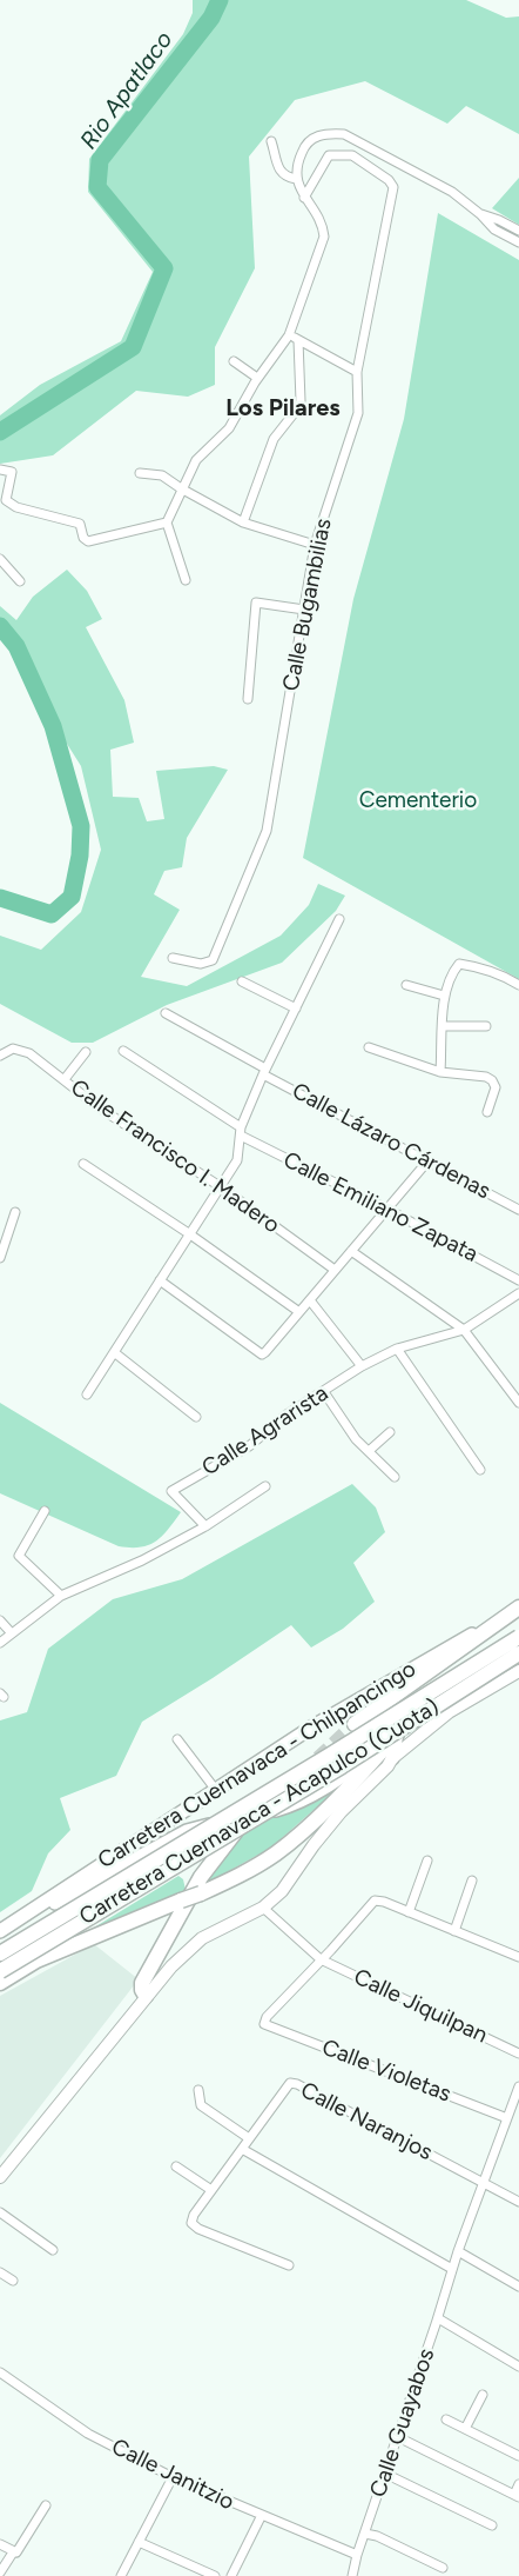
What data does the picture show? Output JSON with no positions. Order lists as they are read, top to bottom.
{
  "streets": {
    "highway": ["Carretera Cuernavaca - Acapulco (Cuota)"],
    "main road": ["Carretera Cuernavaca - Chilpancingo"],
    "street": [
      "Calle Bugambilias",
      "Calle Lázaro Cárdenas",
      "Calle Francisco I. Madero",
      "Calle Emiliano Zapata",
      "Calle Agrarista",
      "Calle Jiquilpan",
      "Calle Violetas",
      "Calle Naranjos",
      "Calle Guayabos",
      "Calle Janitzio"
    ]
  },
  "crossings": [
    ["Carretera Cuernavaca - Chilpancingo", "Carretera Cuernavaca - Acapulco (Cuota)"],
    ["Calle Jiquilpan", "Calle Violetas"],
    ["Calle Violetas", "Calle Guayabos"],
    ["Calle Naranjos", "Calle Guayabos"],
    ["Calle Guayabos", "Calle Janitzio"]
  ],
  "districts": ["Los Pilares"],
  "water": ["Rio Apatlaco"],
  "parks": ["Cementerio"]
}
